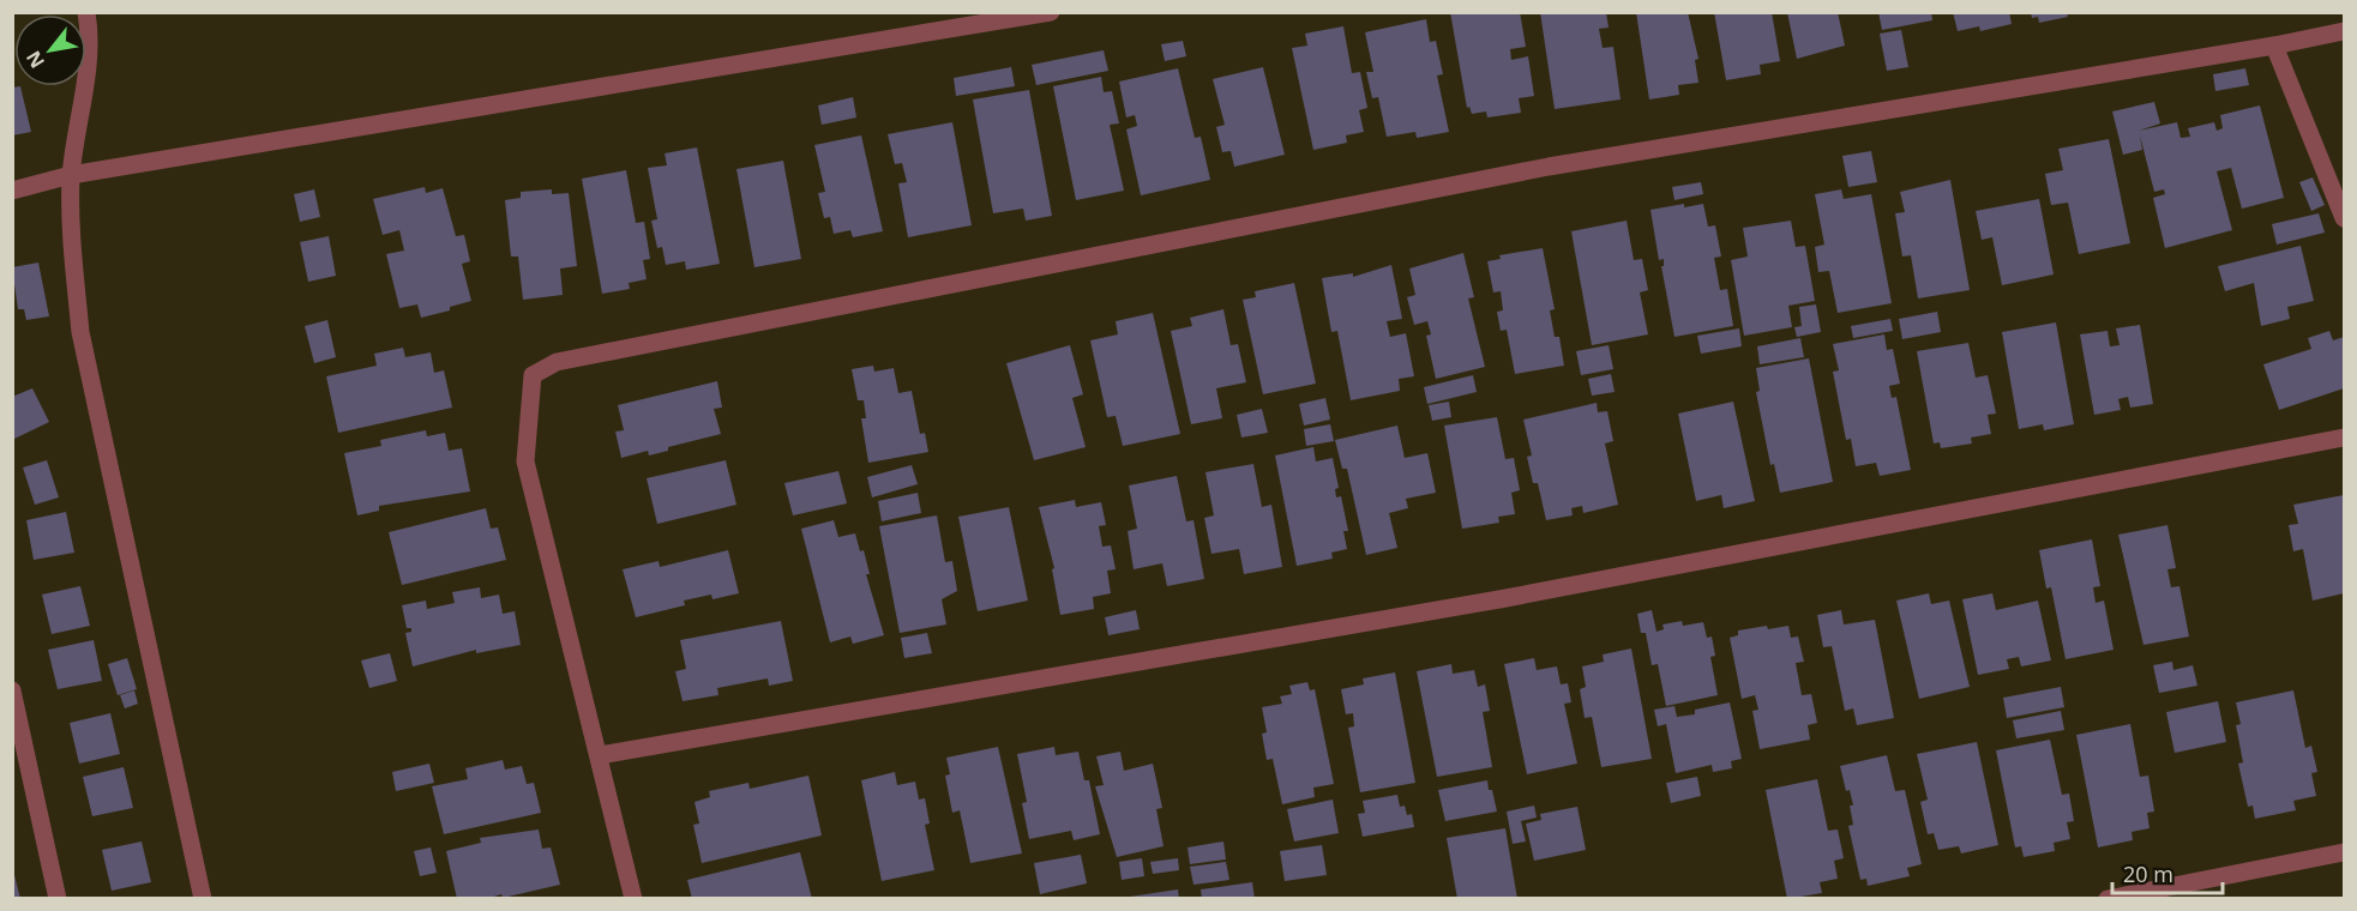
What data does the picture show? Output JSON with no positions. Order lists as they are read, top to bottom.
{
  "scale_bar": "20 m",
  "north": "bottom left"
}
